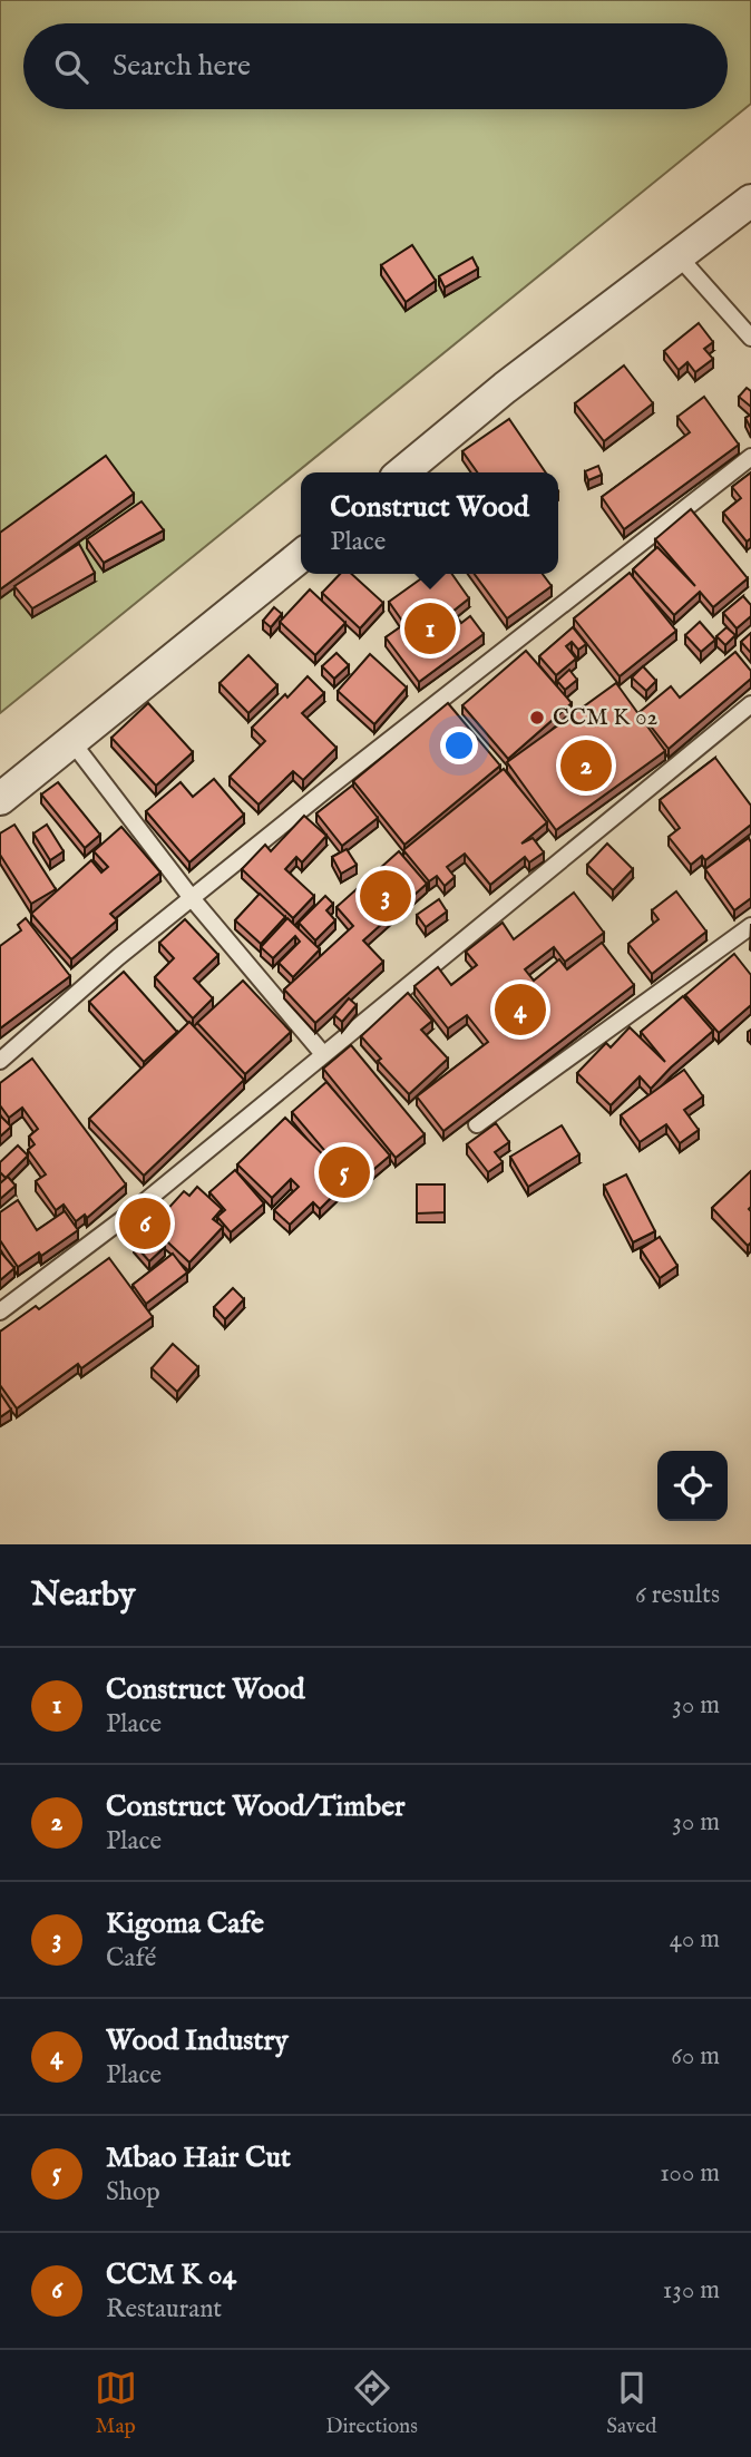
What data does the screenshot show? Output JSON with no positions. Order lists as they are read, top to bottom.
{
  "places": ["CCM K 02"],
  "page": {
    "search": "Search here",
    "popup": ["Construct Wood", "Place"],
    "pins": [
      "1",
      "2",
      "3",
      "4",
      "5",
      "6"
    ],
    "heading": ["Nearby", "6 results"],
    "list": [
      {
        "mark": "1",
        "name": "Construct Wood",
        "note": "Place",
        "value": "30 m"
      },
      {
        "mark": "2",
        "name": "Construct Wood/Timber",
        "note": "Place",
        "value": "30 m"
      },
      {
        "mark": "3",
        "name": "Kigoma Cafe",
        "note": "Café",
        "value": "40 m"
      },
      {
        "mark": "4",
        "name": "Wood Industry",
        "note": "Place",
        "value": "60 m"
      },
      {
        "mark": "5",
        "name": "Mbao Hair Cut",
        "note": "Shop",
        "value": "100 m"
      },
      {
        "mark": "6",
        "name": "CCM K 04",
        "note": "Restaurant",
        "value": "130 m"
      }
    ],
    "nav": ["Map", "Directions", "Saved"]
  }
}
